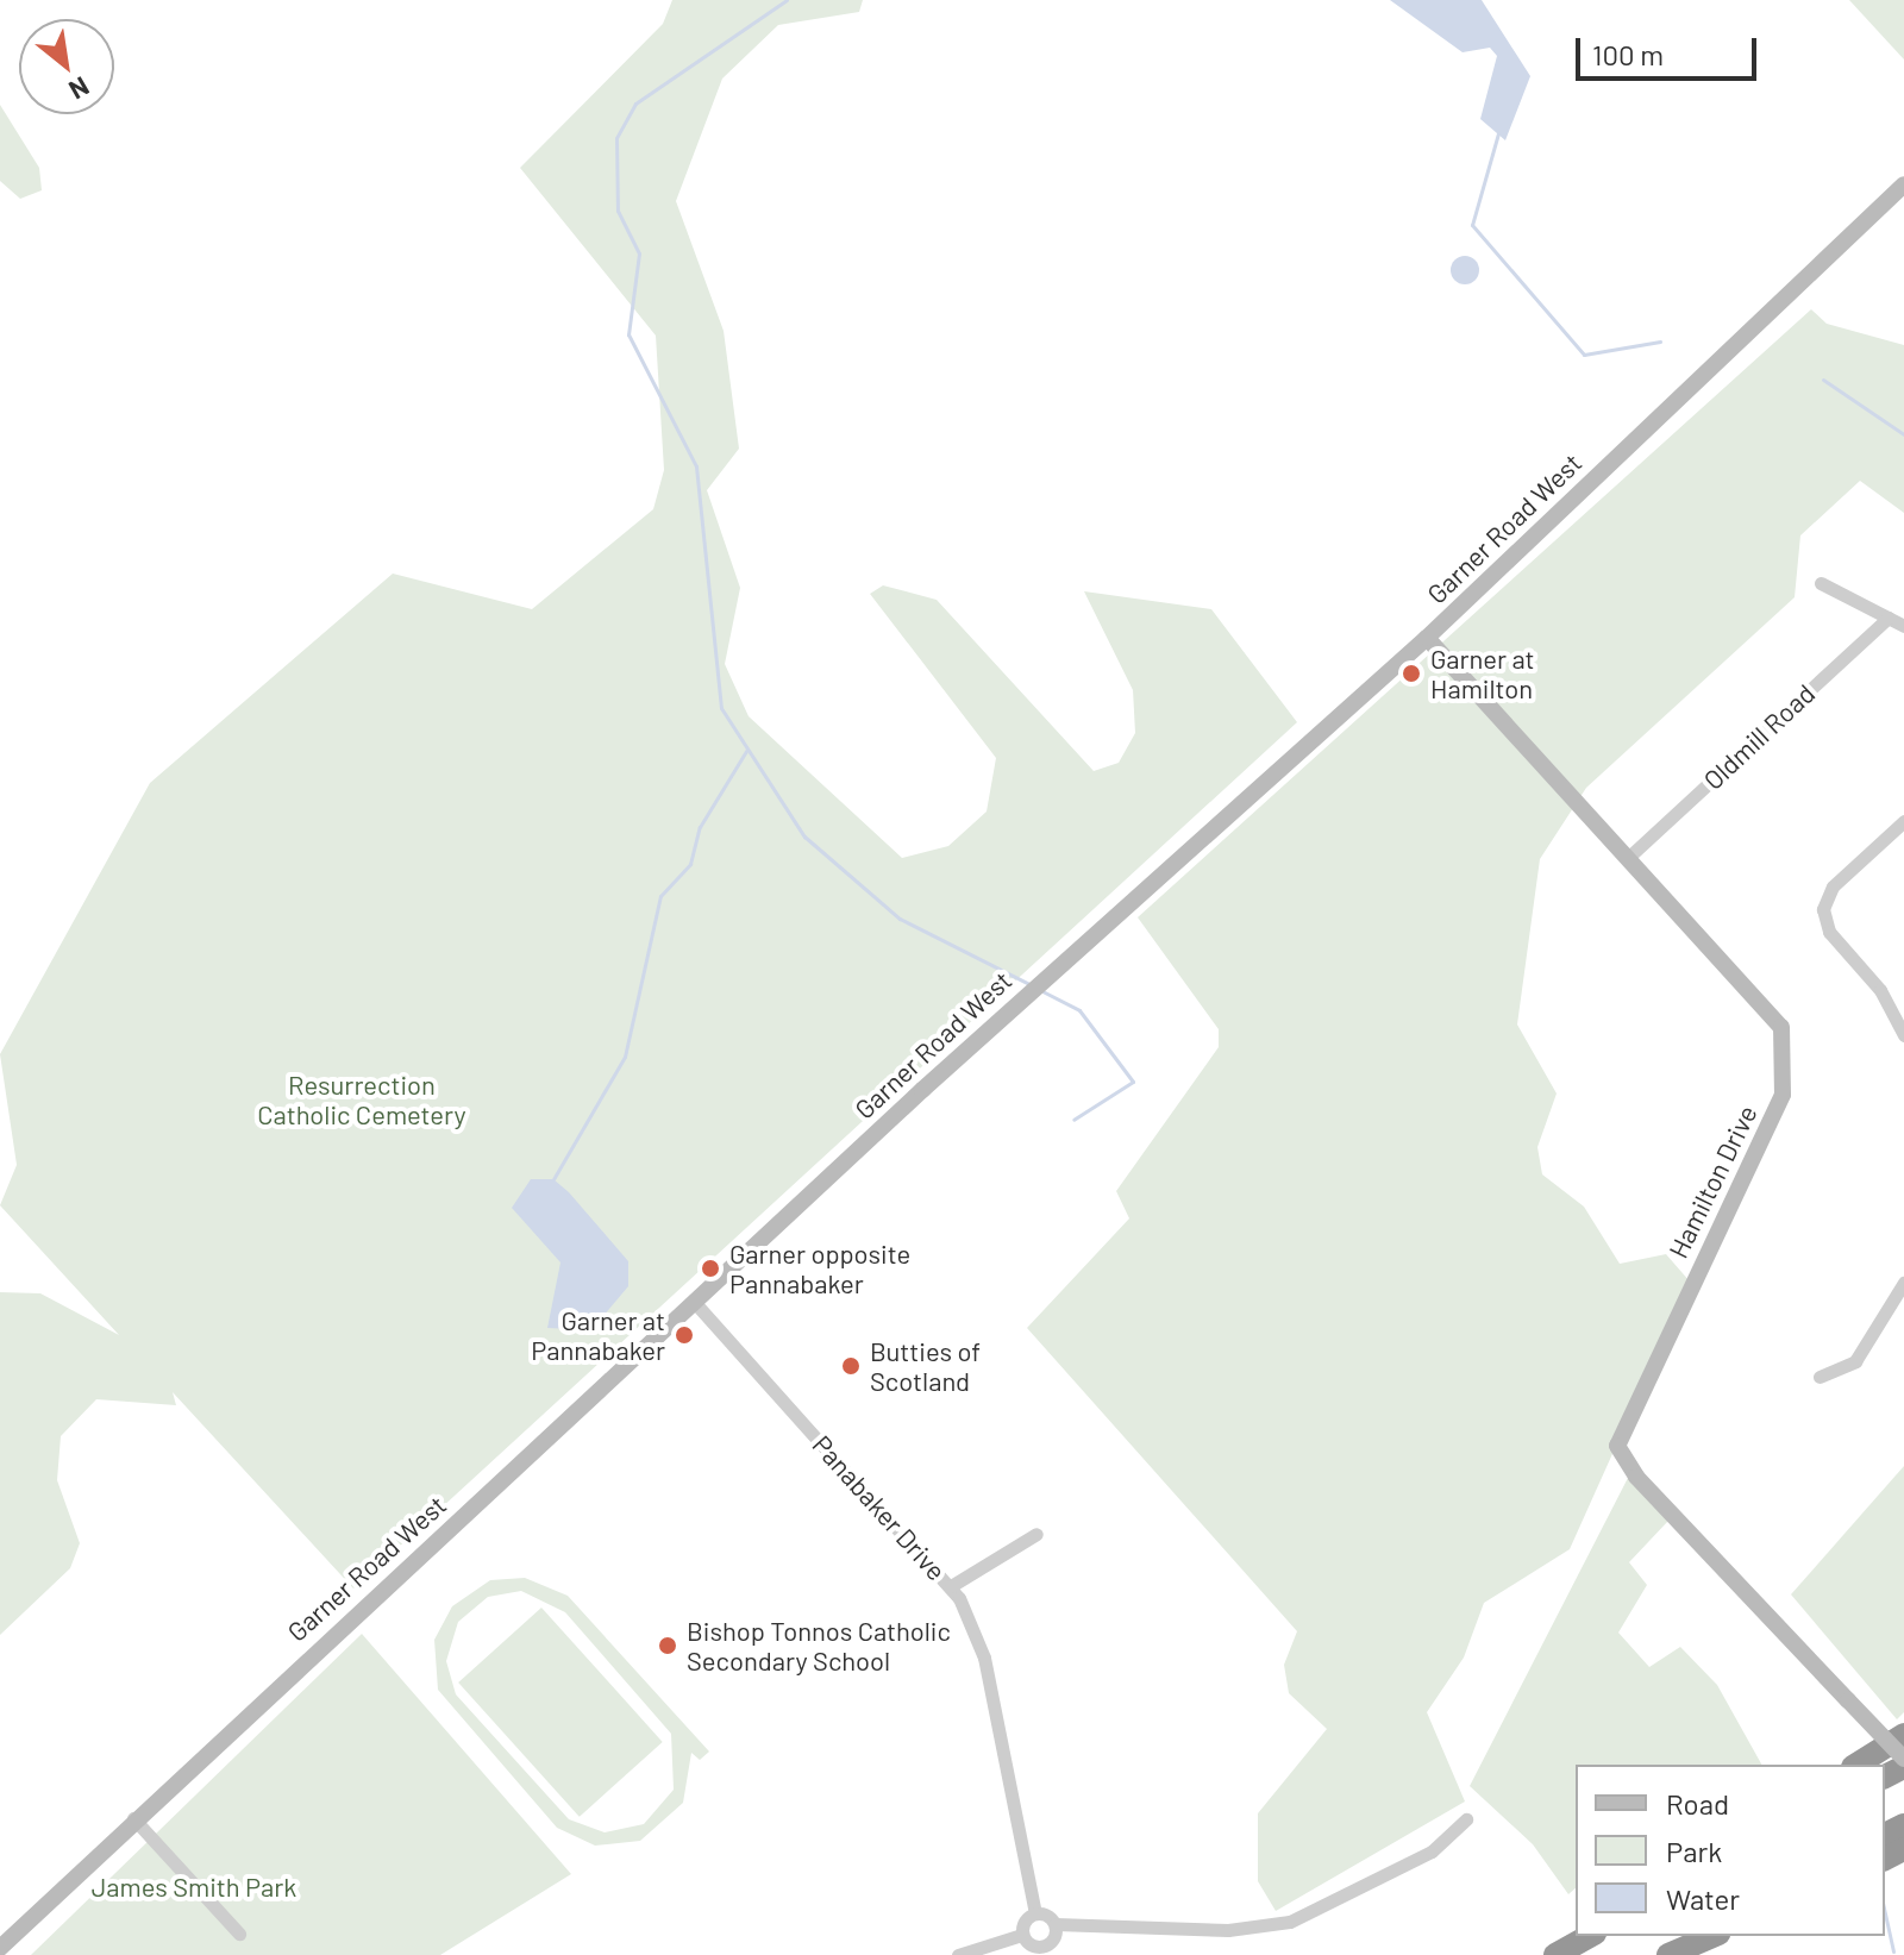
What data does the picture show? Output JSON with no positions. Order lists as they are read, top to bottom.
{
  "streets": {
    "main road": ["Garner Road West", "Hamilton Drive"],
    "street": ["Oldmill Road", "Panabaker Drive"]
  },
  "crossings": [
    ["Garner Road West", "Hamilton Drive"],
    ["Garner Road West", "Panabaker Drive"],
    ["Oldmill Road", "Hamilton Drive"]
  ],
  "parks": ["Resurrection Catholic Cemetery", "James Smith Park"],
  "places": [
    "Garner at Hamilton",
    "Garner opposite Pannabaker",
    "Garner at Pannabaker",
    "Butties of Scotland",
    "Bishop Tonnos Catholic Secondary School"
  ],
  "legend": ["Road", "Park", "Water"],
  "scale_bar": "100 m",
  "north": "bottom right"
}
